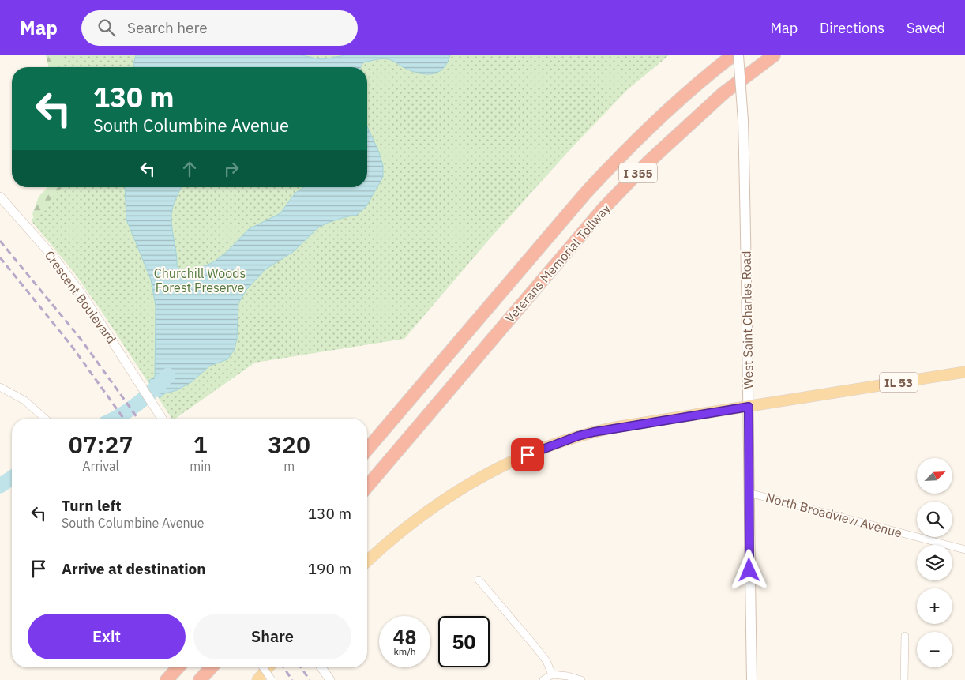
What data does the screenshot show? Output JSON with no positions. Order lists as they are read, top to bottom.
{
  "streets": {
    "highway": ["I 355", "Veterans Memorial Tollway"],
    "main road": ["West Saint Charles Road", "IL 53"],
    "street": ["Crescent Boulevard", "North Broadview Avenue"]
  },
  "crossings": [
    ["West Saint Charles Road", "IL 53"],
    ["West Saint Charles Road", "North Broadview Avenue"]
  ],
  "parks": ["Churchill Woods Forest Preserve"],
  "north": "top right",
  "page": {
    "header": "Map",
    "search": "Search here",
    "nav": ["Map", "Directions", "Saved"],
    "turn": ["130 m", "South Columbine Avenue"],
    "eta": [
      "07:27",
      "Arrival",
      "1",
      "min",
      "320",
      "m"
    ],
    "map_buttons": ["+", "−"],
    "list": [
      {
        "name": "Turn left",
        "note": "South Columbine Avenue",
        "value": "130 m"
      },
      {
        "name": "Arrive at destination",
        "value": "190 m"
      }
    ],
    "buttons": ["Exit", "Share"],
    "speed": "48 km/h",
    "limit": "50"
  }
}
